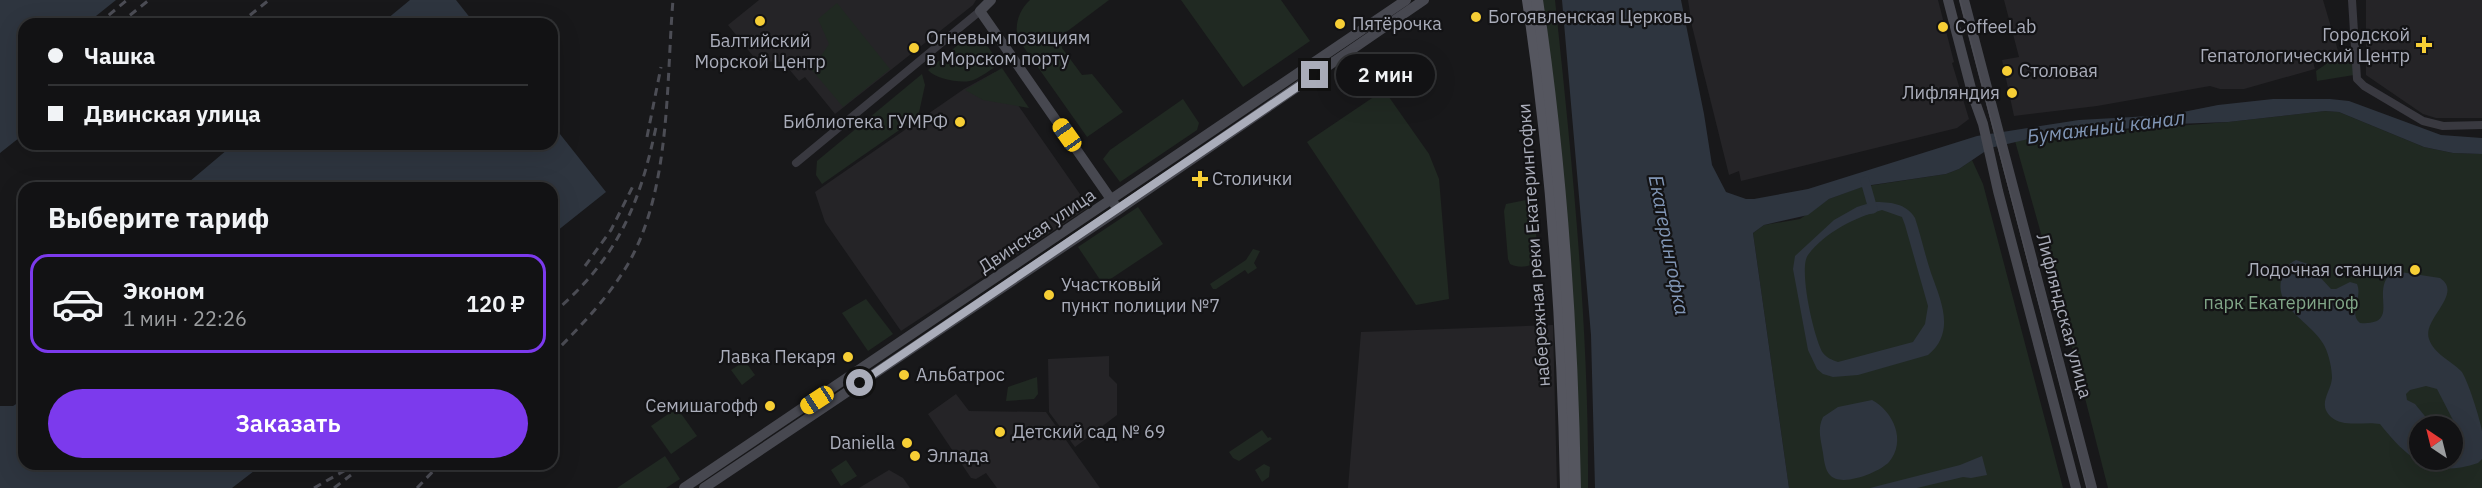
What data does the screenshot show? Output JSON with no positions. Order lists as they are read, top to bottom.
{
  "streets": {
    "main road": ["набережная реки Екатерингофки"],
    "street": ["Двинская улица", "Лифляндская улица"]
  },
  "water": ["Бумажный канал", "Екатерингофка"],
  "parks": ["парк Екатерингоф"],
  "places": {
    "other": [
      "Богоявленская Церковь",
      "Балтийский Морской Центр",
      "Пятёрочка",
      "CoffeeLab",
      "Огневым позициям в Морском порту",
      "Столовая",
      "Лифляндия",
      "Библиотека ГУМРФ",
      "Лодочная станция",
      "Участковый пункт полиции №7",
      "Лавка Пекаря",
      "Альбатрос",
      "Семишагофф",
      "Детский сад № 69",
      "Daniella",
      "Эллада"
    ],
    "health": ["Городской Гепатологический Центр", "Столички"]
  },
  "north": "top left",
  "page": {
    "banner": ["Чашка", "Двинская улица"],
    "bubble": "2 мин",
    "heading": "Выберите тариф",
    "list": [
      {
        "name": "Эконом",
        "note": "1 мин · 22:26",
        "value": "120 ₽"
      }
    ],
    "buttons": "Заказать"
  }
}
